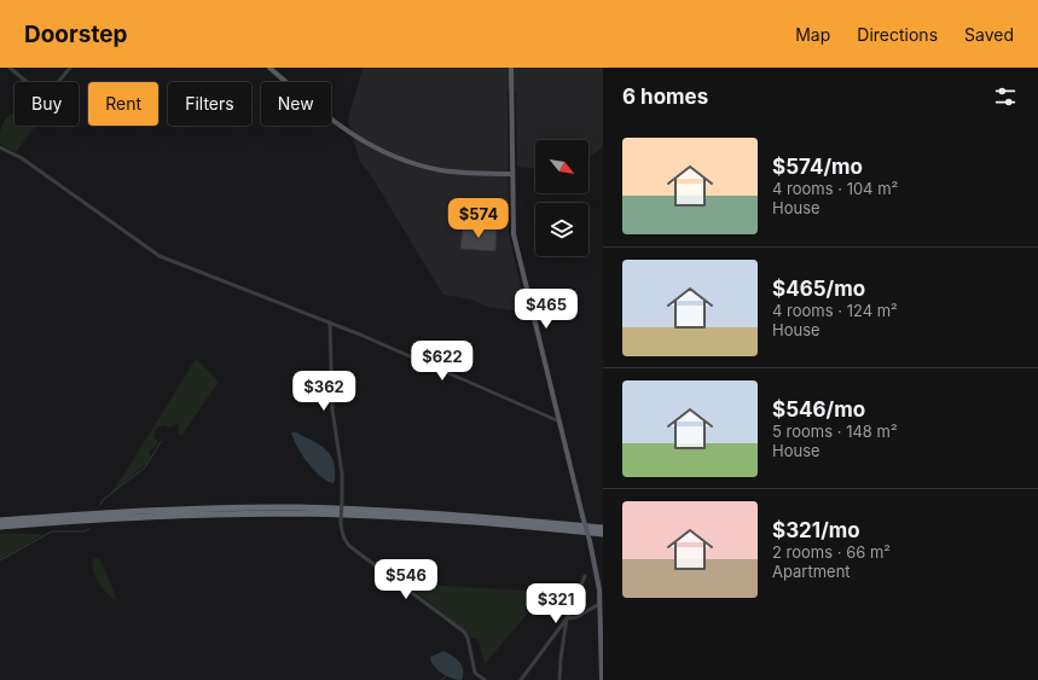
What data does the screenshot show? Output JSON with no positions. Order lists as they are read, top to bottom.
{
  "north": "bottom right",
  "page": {
    "header": "Doorstep",
    "nav": ["Map", "Directions", "Saved"],
    "heading": "6 homes",
    "chip": [
      "Buy",
      "Rent",
      "Filters",
      "New"
    ],
    "list": [
      {
        "name": "$574/mo",
        "note": "4 rooms · 104 m² · House"
      },
      {
        "name": "$465/mo",
        "note": "4 rooms · 124 m² · House"
      },
      {
        "name": "$546/mo",
        "note": "5 rooms · 148 m² · House"
      },
      {
        "name": "$321/mo",
        "note": "2 rooms · 66 m² · Apartment"
      }
    ],
    "price": [
      "$574",
      "$465",
      "$622",
      "$362",
      "$546",
      "$321"
    ]
  }
}
